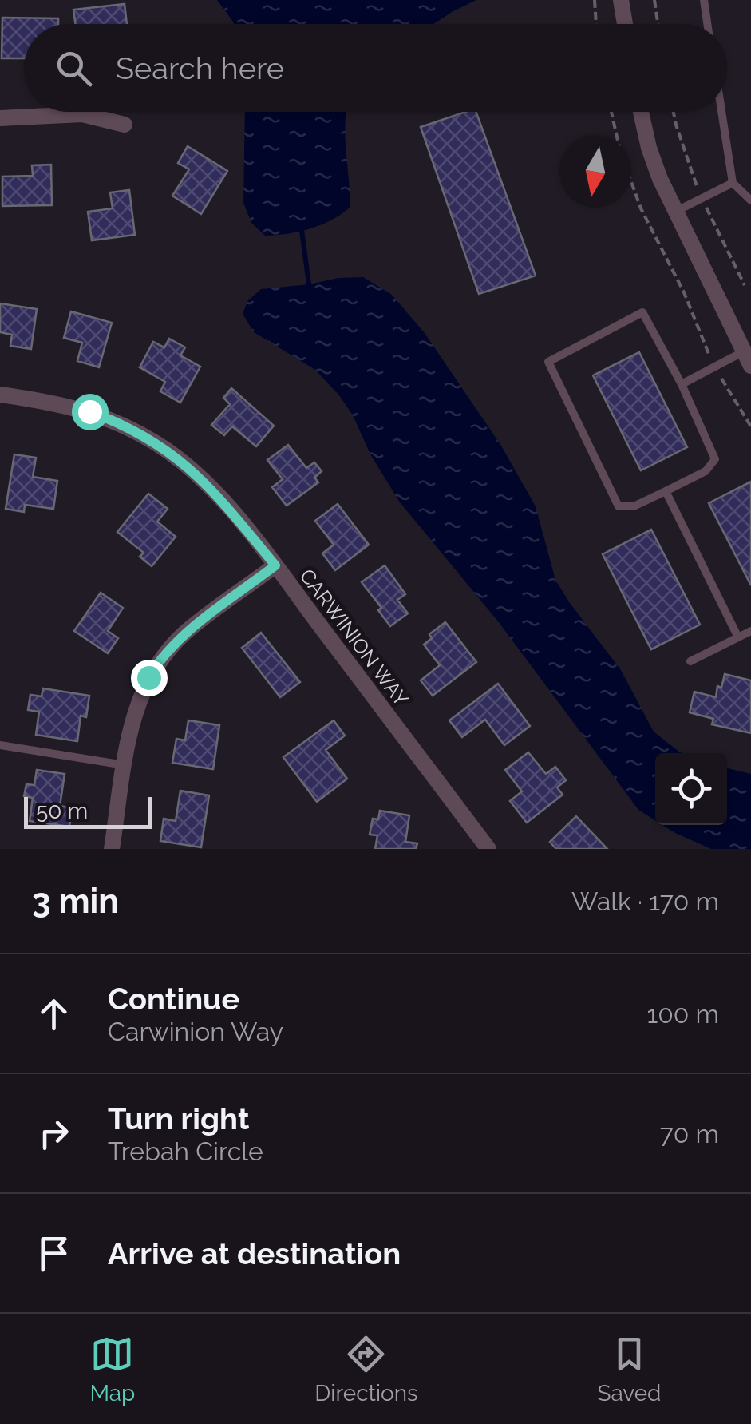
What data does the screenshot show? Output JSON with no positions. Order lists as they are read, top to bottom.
{
  "streets": {
    "street": ["CARWINION WAY"]
  },
  "scale_bar": "50 m",
  "north": "bottom",
  "page": {
    "search": "Search here",
    "scale": "50 m",
    "heading": ["3 min", "Walk · 170 m"],
    "list": [
      ["Continue", "Carwinion Way", "100 m"],
      ["Turn right", "Trebah Circle", "70 m"],
      "Arrive at destination"
    ],
    "nav": ["Map", "Directions", "Saved"]
  }
}
